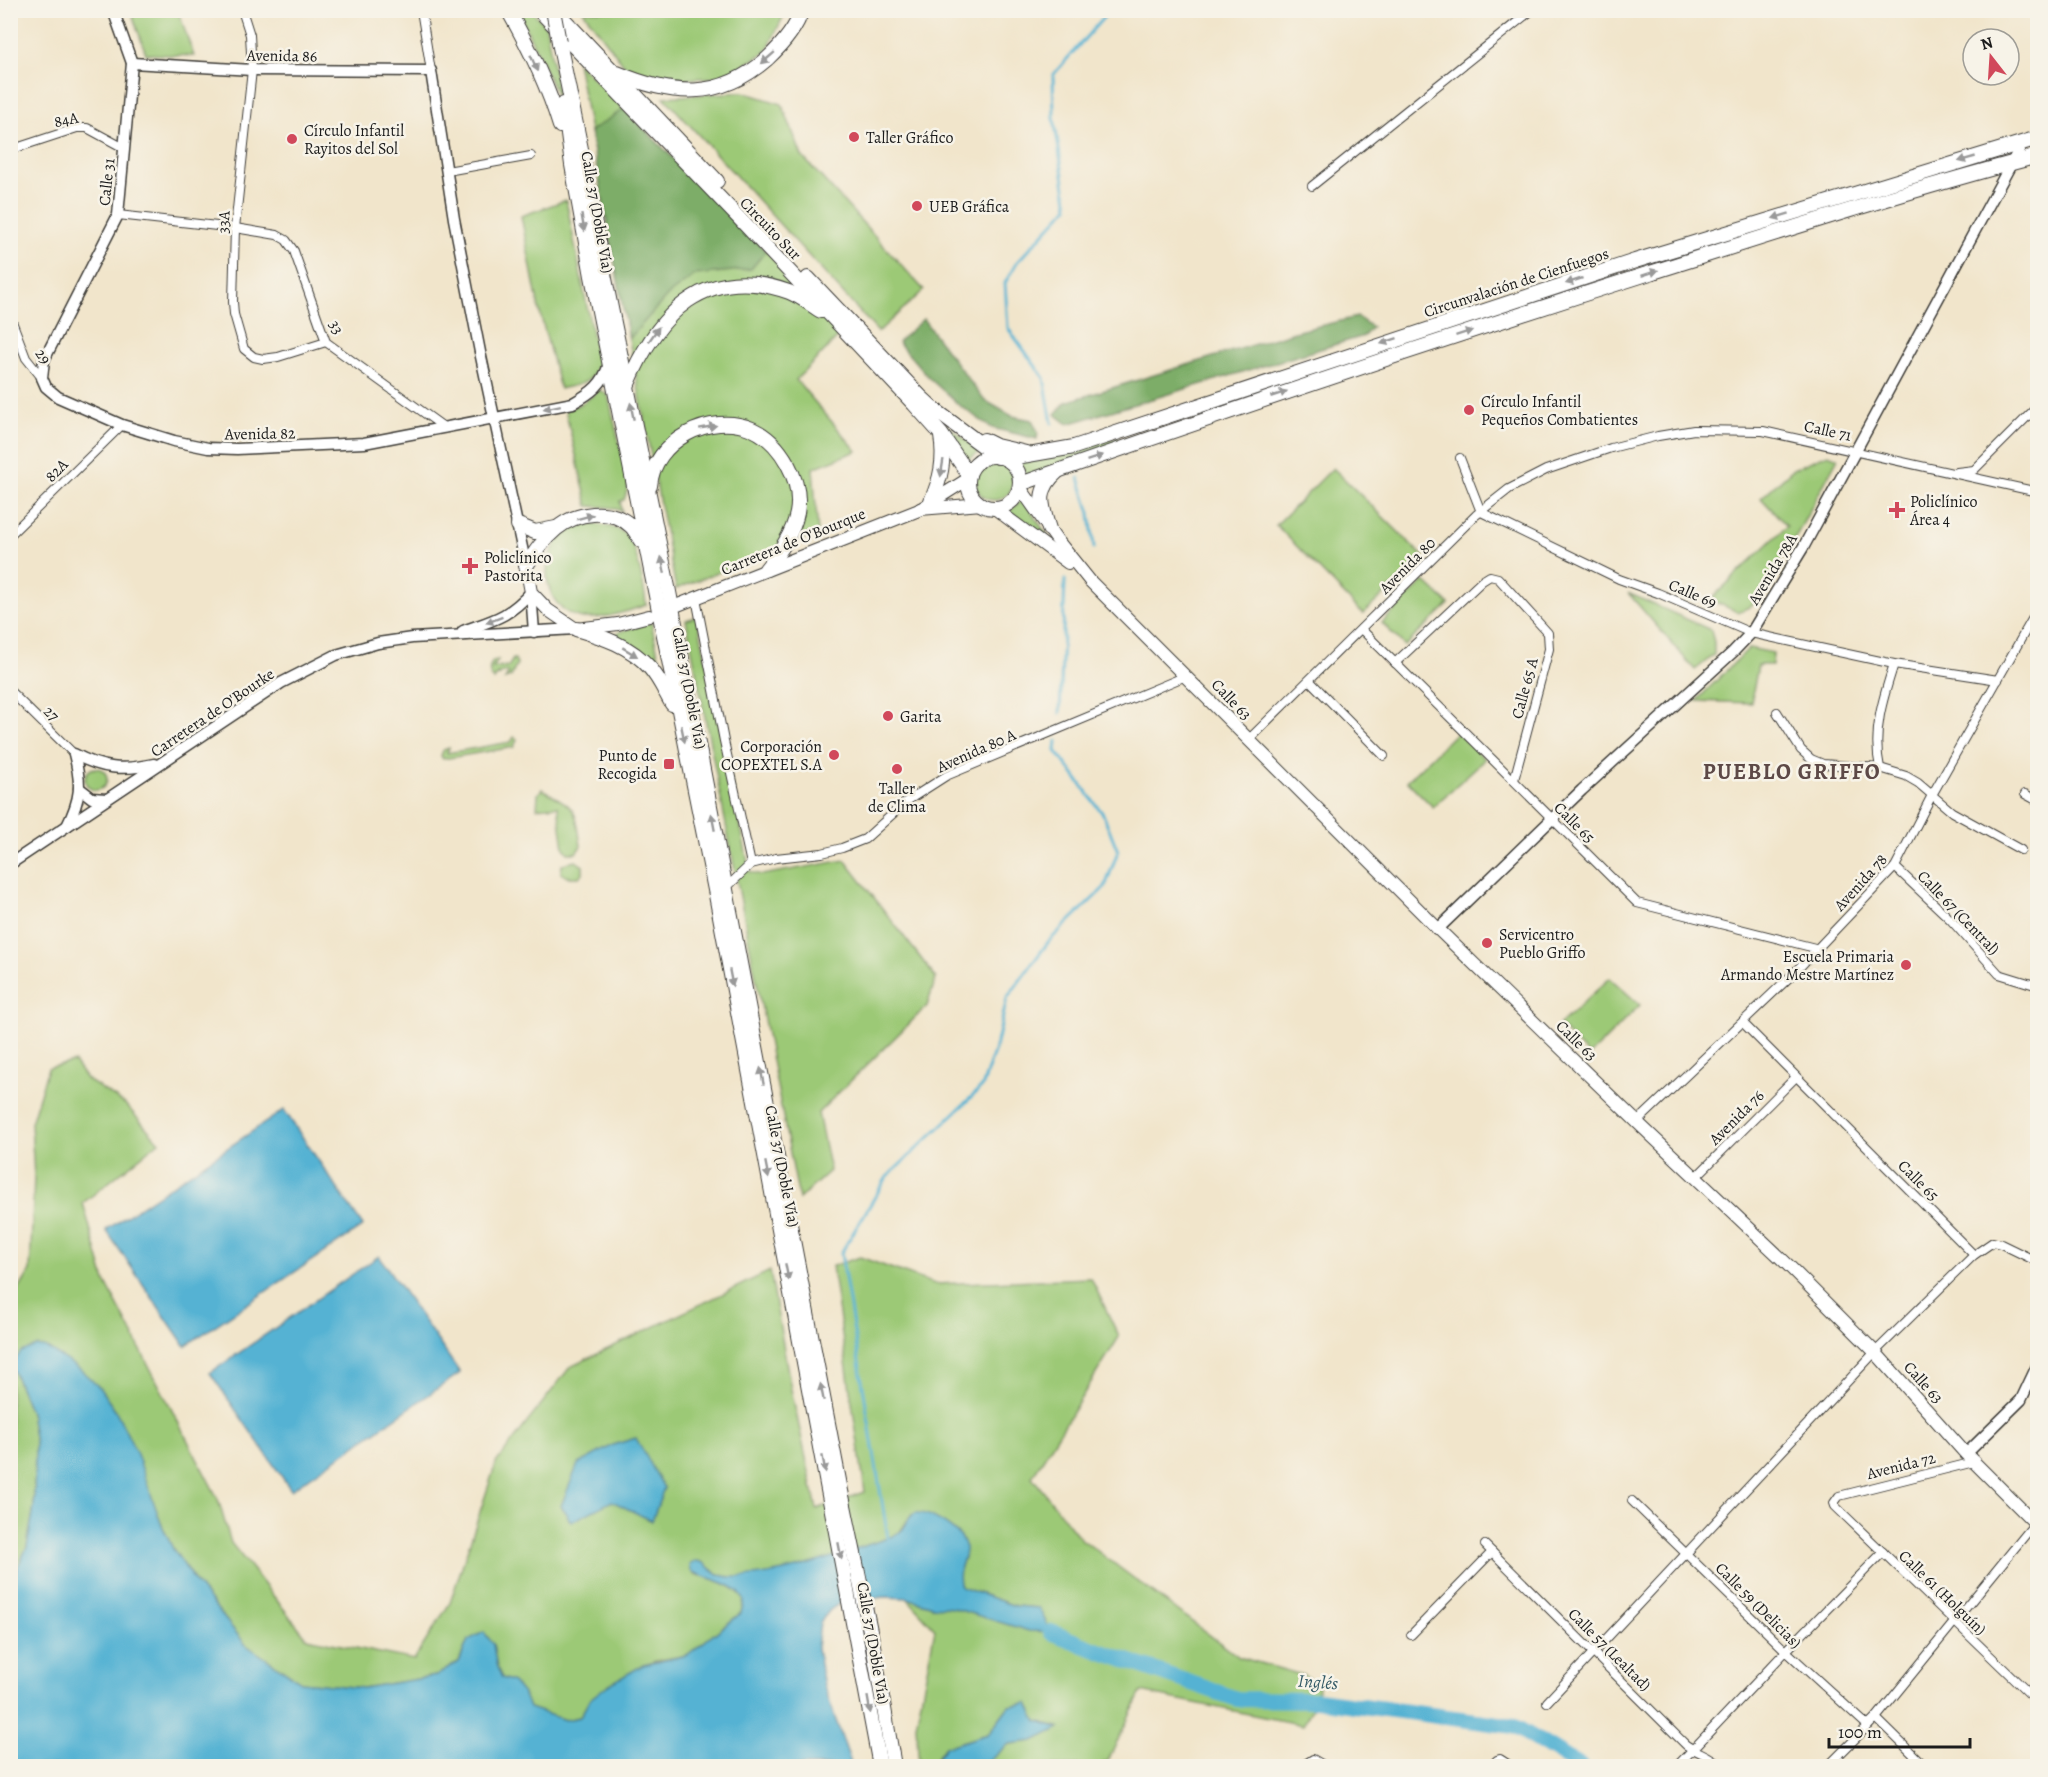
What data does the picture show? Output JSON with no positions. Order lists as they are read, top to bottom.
{
  "streets": {
    "highway": ["Calle 37 (Doble Vía)", "Circuito Sur", "Circunvalación de Cienfuegos"],
    "main road": ["Carretera de O'Bourque", "Calle 63"],
    "street": [
      "Avenida 86",
      "84A",
      "Calle 31",
      "33A",
      "33",
      "29",
      "Calle 71",
      "Avenida 82",
      "82A",
      "Avenida 80",
      "Avenida 78A",
      "Calle 69",
      "Calle 65 A",
      "Carretera de O'Bourke",
      "27",
      "Avenida 80 A",
      "Calle 65",
      "Avenida 78",
      "Calle 67 (Central)",
      "Avenida 76",
      "Avenida 72",
      "Calle 61 (Holguín)",
      "Calle 59 (Delicias)",
      "Calle 57 (Lealtad)"
    ]
  },
  "crossings": [
    ["Avenida 86", "Calle 31"],
    ["Avenida 86", "33A"],
    ["84A", "Calle 31"],
    ["Calle 31", "29"],
    ["Calle 31", "Avenida 82"],
    ["Calle 37 (Doble Vía)", "Avenida 82"],
    ["33A", "33"],
    ["Circuito Sur", "Circunvalación de Cienfuegos"],
    ["Circuito Sur", "Carretera de O'Bourque"],
    ["Circuito Sur", "Calle 63"],
    ["Circunvalación de Cienfuegos", "Carretera de O'Bourque"],
    ["Circunvalación de Cienfuegos", "Avenida 78A"],
    ["Circunvalación de Cienfuegos", "Calle 63"],
    ["33", "Avenida 82"],
    ["29", "Avenida 82"],
    ["Calle 71", "Avenida 80"],
    ["Calle 71", "Avenida 78A"],
    ["Avenida 82", "82A"],
    ["Carretera de O'Bourque", "Calle 63"],
    ["Avenida 80", "Calle 69"],
    ["Avenida 80", "Calle 63"],
    ["Avenida 80", "Calle 65"],
    ["Avenida 78A", "Calle 69"],
    ["Avenida 78A", "Calle 63"],
    ["Avenida 78A", "Calle 65"],
    ["Calle 69", "Avenida 78"],
    ["Calle 65 A", "Calle 65"],
    ["Calle 63", "Avenida 80 A"],
    ["Calle 63", "Avenida 78"],
    ["Calle 63", "Avenida 76"],
    ["Calle 63", "Avenida 72"],
    ["Calle 65", "Avenida 78"],
    ["Calle 65", "Avenida 76"],
    ["Avenida 78", "Calle 67 (Central)"],
    ["Avenida 72", "Calle 61 (Holguín)"]
  ],
  "districts": ["PUEBLO GRIFFO"],
  "water": ["Inglés"],
  "places": {
    "other": [
      "Taller Gráfico",
      "Círculo Infantil Rayitos del Sol",
      "UEB Gráfica",
      "Círculo Infantil Pequeños Combatientes",
      "Garita",
      "Corporación COPEXTEL S.A",
      "Taller de Clima",
      "Servicentro Pueblo Griffo",
      "Escuela Primaria Armando Mestre Martínez"
    ],
    "health": ["Policlínico Área 4", "Policlínico Pastorita"],
    "transit": ["Punto de Recogida"]
  },
  "scale_bar": "100 m",
  "north": "top"
}
